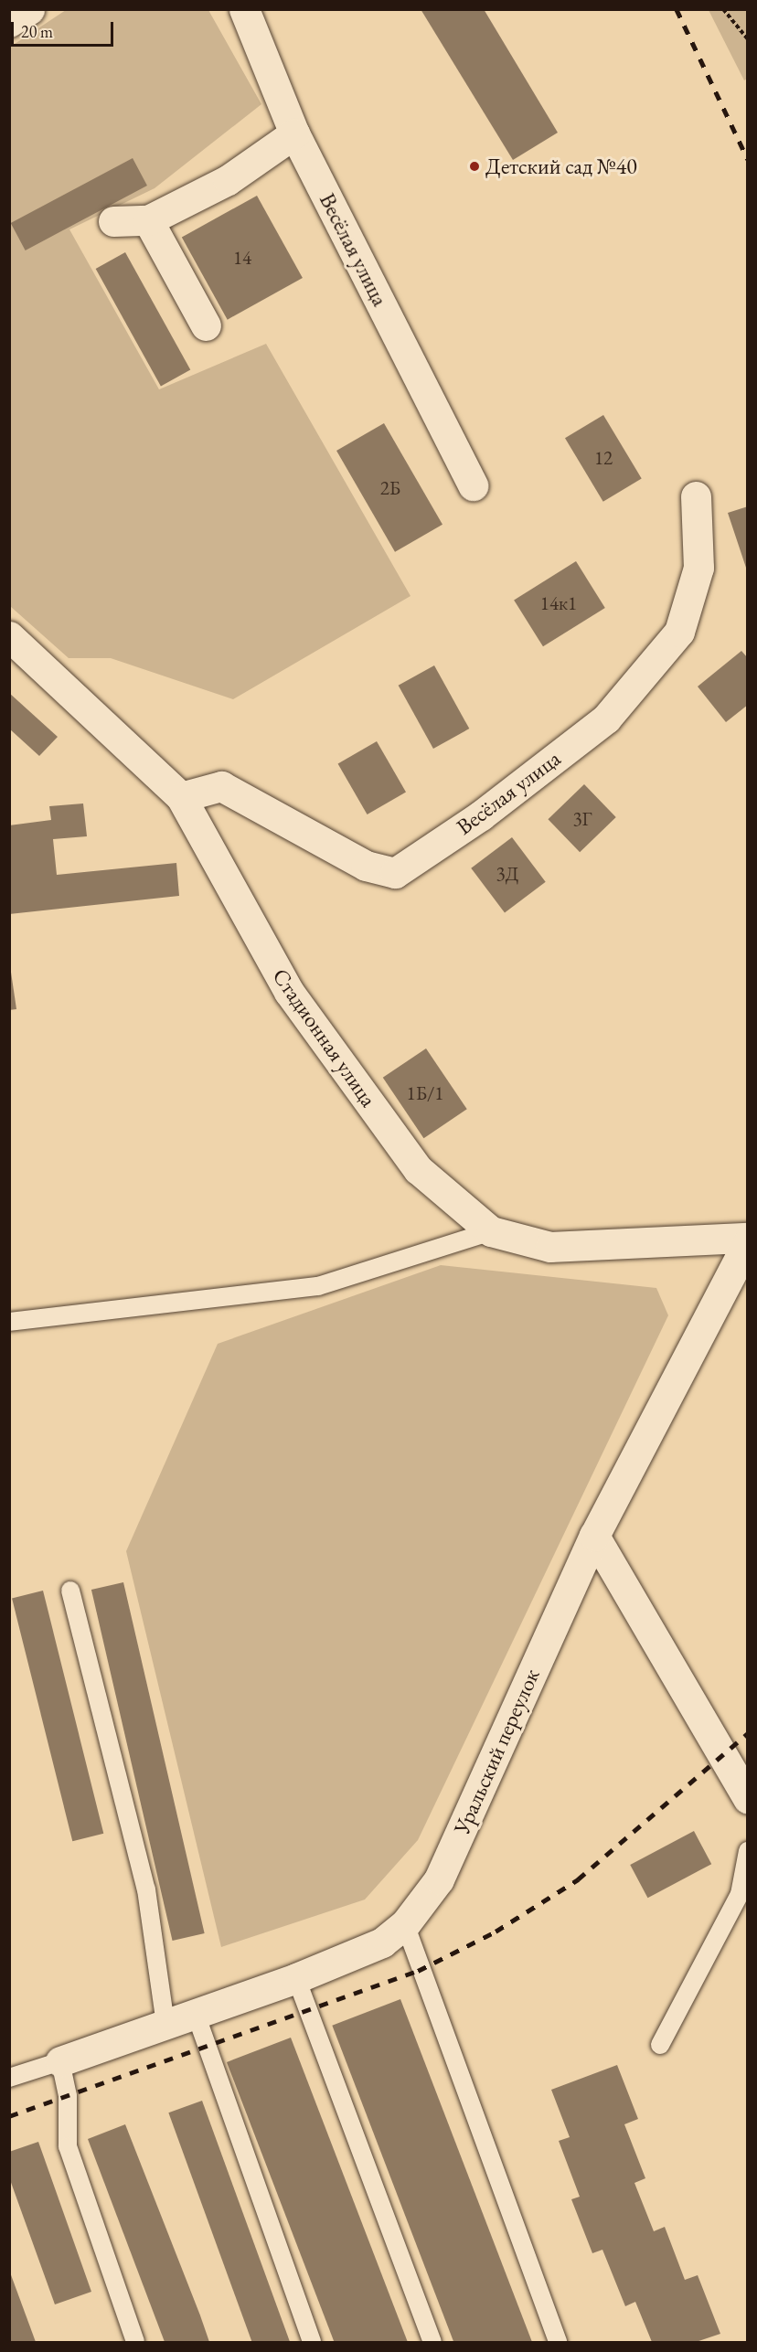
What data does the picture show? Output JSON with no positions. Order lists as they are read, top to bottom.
{
  "streets": {
    "street": ["Весёлая улица", "Стадионная улица", "Уральский переулок"]
  },
  "crossings": [
    ["Весёлая улица", "Стадионная улица"]
  ],
  "places": ["Детский сад №40"],
  "house_numbers": [
    "14",
    "12",
    "2Б",
    "14к1",
    "3Г",
    "3Д",
    "1Б/1"
  ],
  "scale_bar": "20 m"
}
